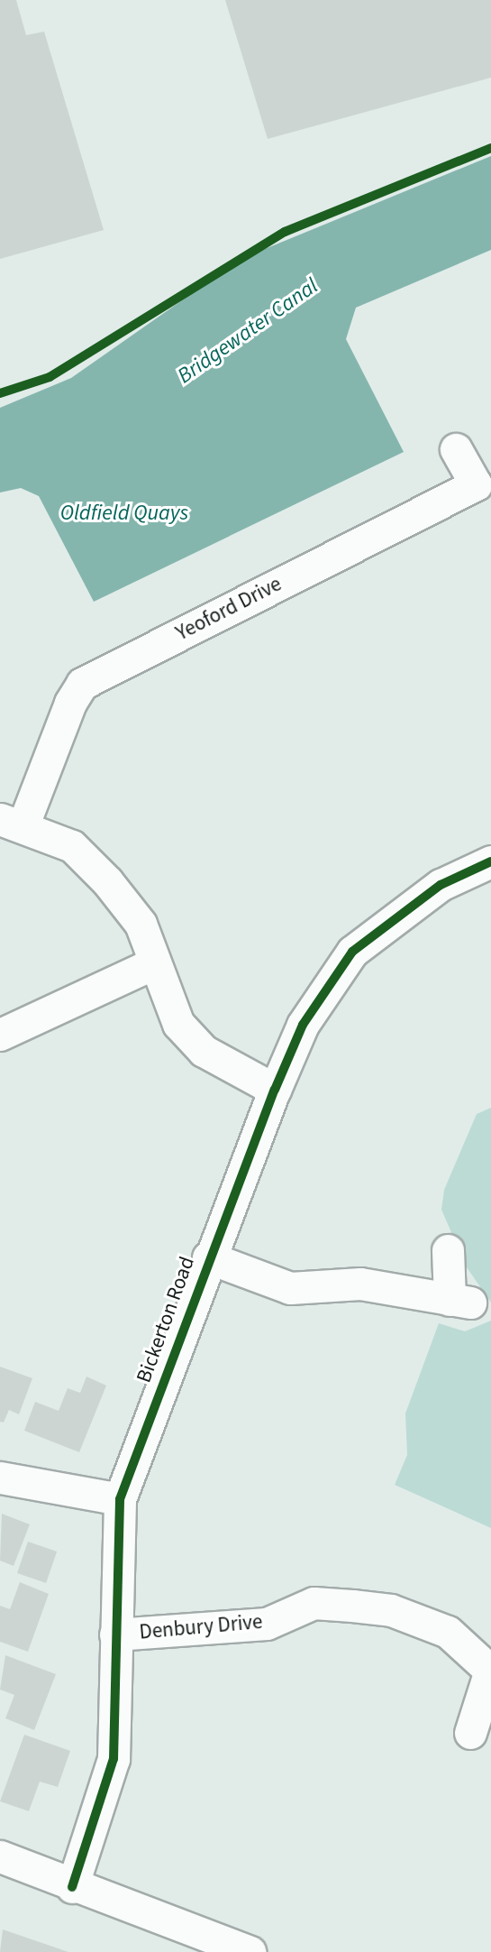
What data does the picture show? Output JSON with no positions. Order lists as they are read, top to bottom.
{
  "streets": {
    "street": ["Yeoford Drive", "Bickerton Road", "Denbury Drive"]
  },
  "crossings": [
    ["Bickerton Road", "Denbury Drive"]
  ],
  "water": ["Bridgewater Canal", "Oldfield Quays"]
}
